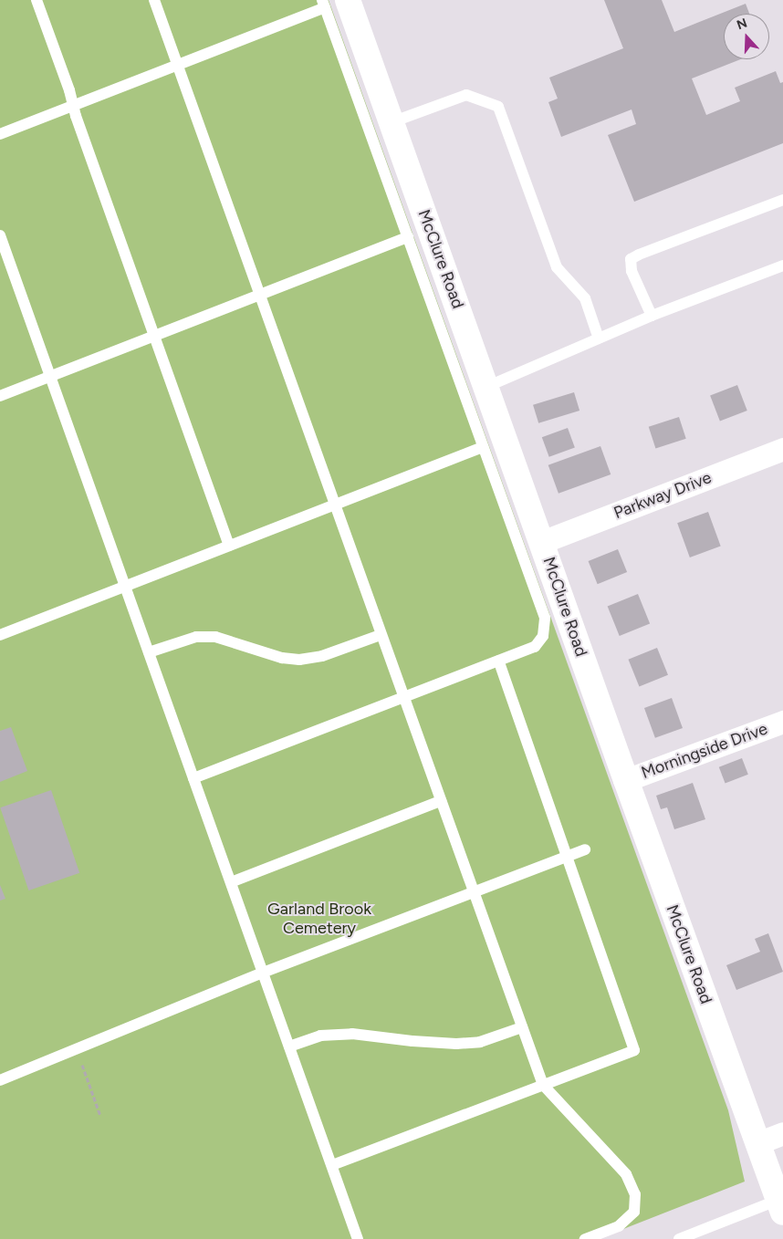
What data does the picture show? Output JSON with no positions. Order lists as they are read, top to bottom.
{
  "streets": {
    "street": ["McClure Road", "Parkway Drive", "Morningside Drive"]
  },
  "crossings": [
    ["McClure Road", "Parkway Drive"],
    ["McClure Road", "Morningside Drive"]
  ],
  "parks": ["Garland Brook Cemetery"],
  "north": "top"
}
